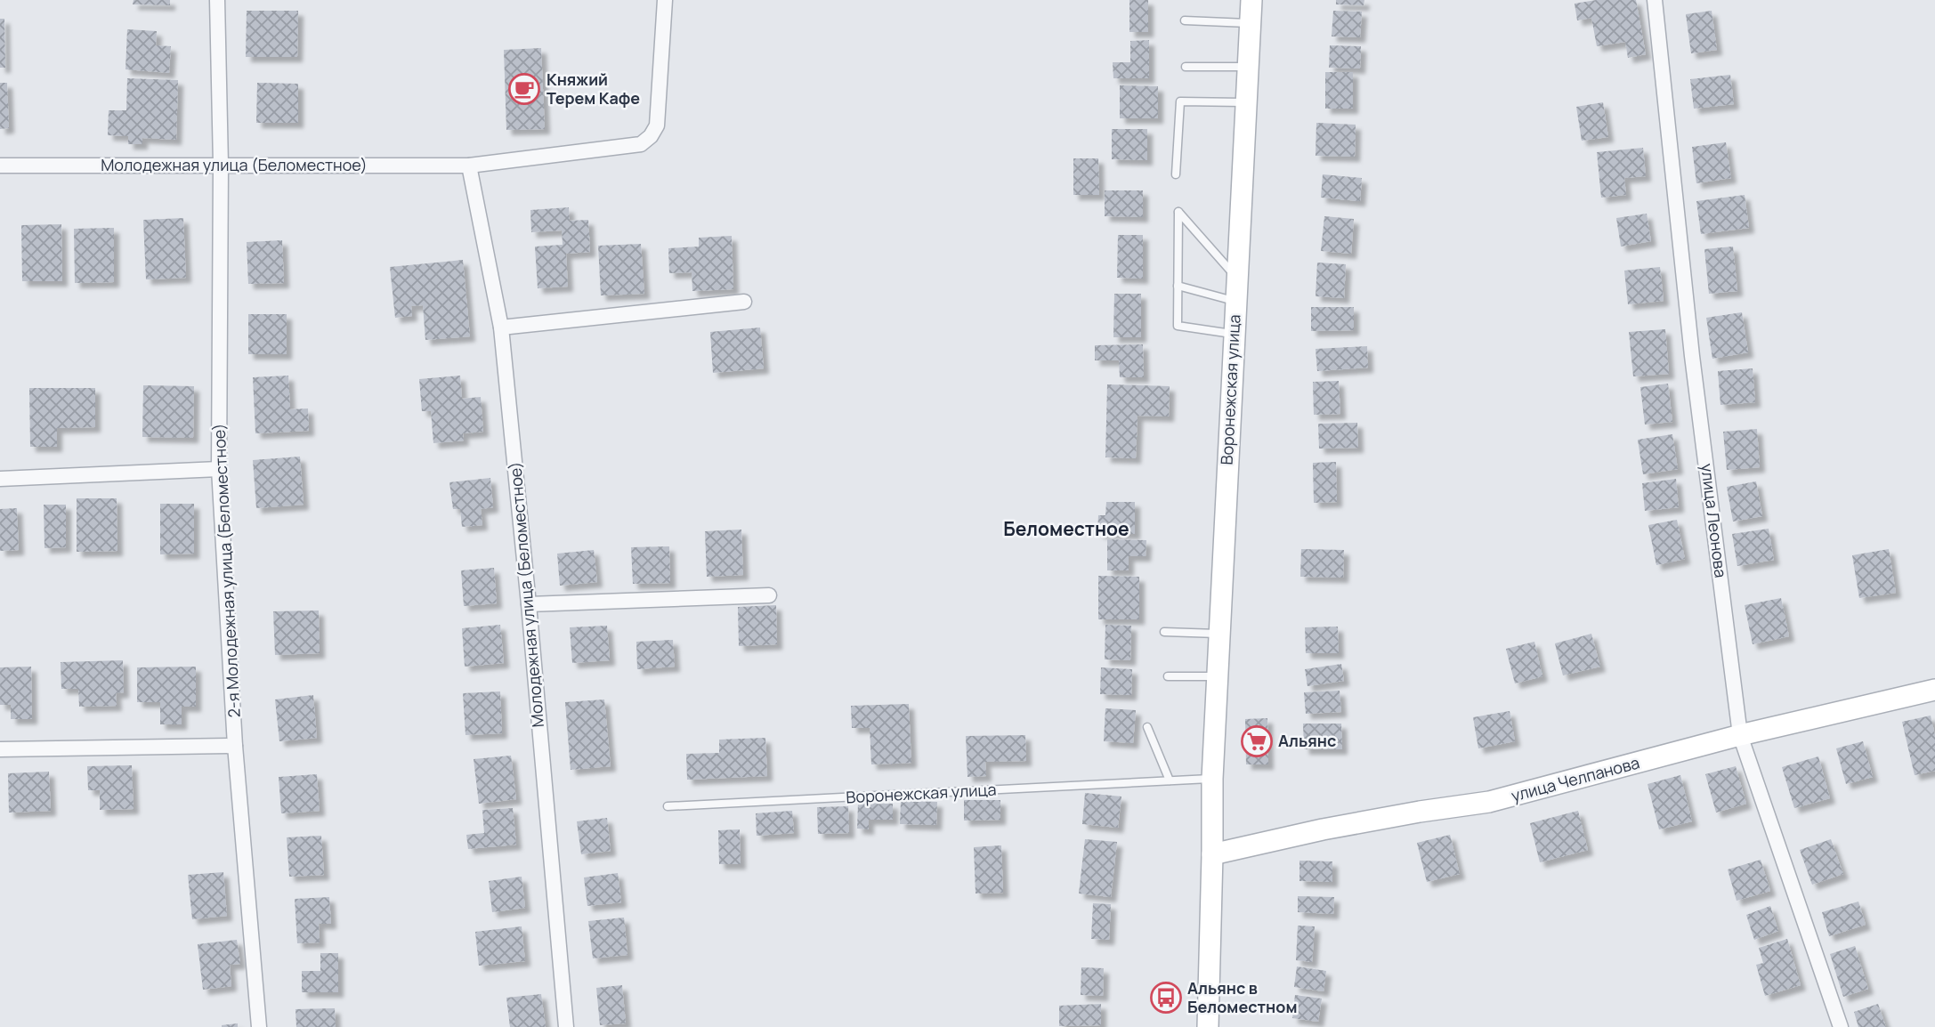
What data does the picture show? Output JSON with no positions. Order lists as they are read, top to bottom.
{
  "streets": {
    "street": [
      "Молодежная улица (Беломестное)",
      "Воронежская улица",
      "улица Леонова",
      "2-я Молодежная улица (Беломестное)",
      "улица Челпанова"
    ]
  },
  "crossings": [
    ["Молодежная улица (Беломестное)", "2-я Молодежная улица (Беломестное)"],
    ["Воронежская улица", "улица Челпанова"],
    ["улица Леонова", "улица Челпанова"]
  ],
  "districts": ["Беломестное"],
  "places": {
    "cafe": ["Княжий Терем Кафе"],
    "supermarket": ["Альянс"],
    "bus stop": ["Альянс в Беломестном"]
  }
}
